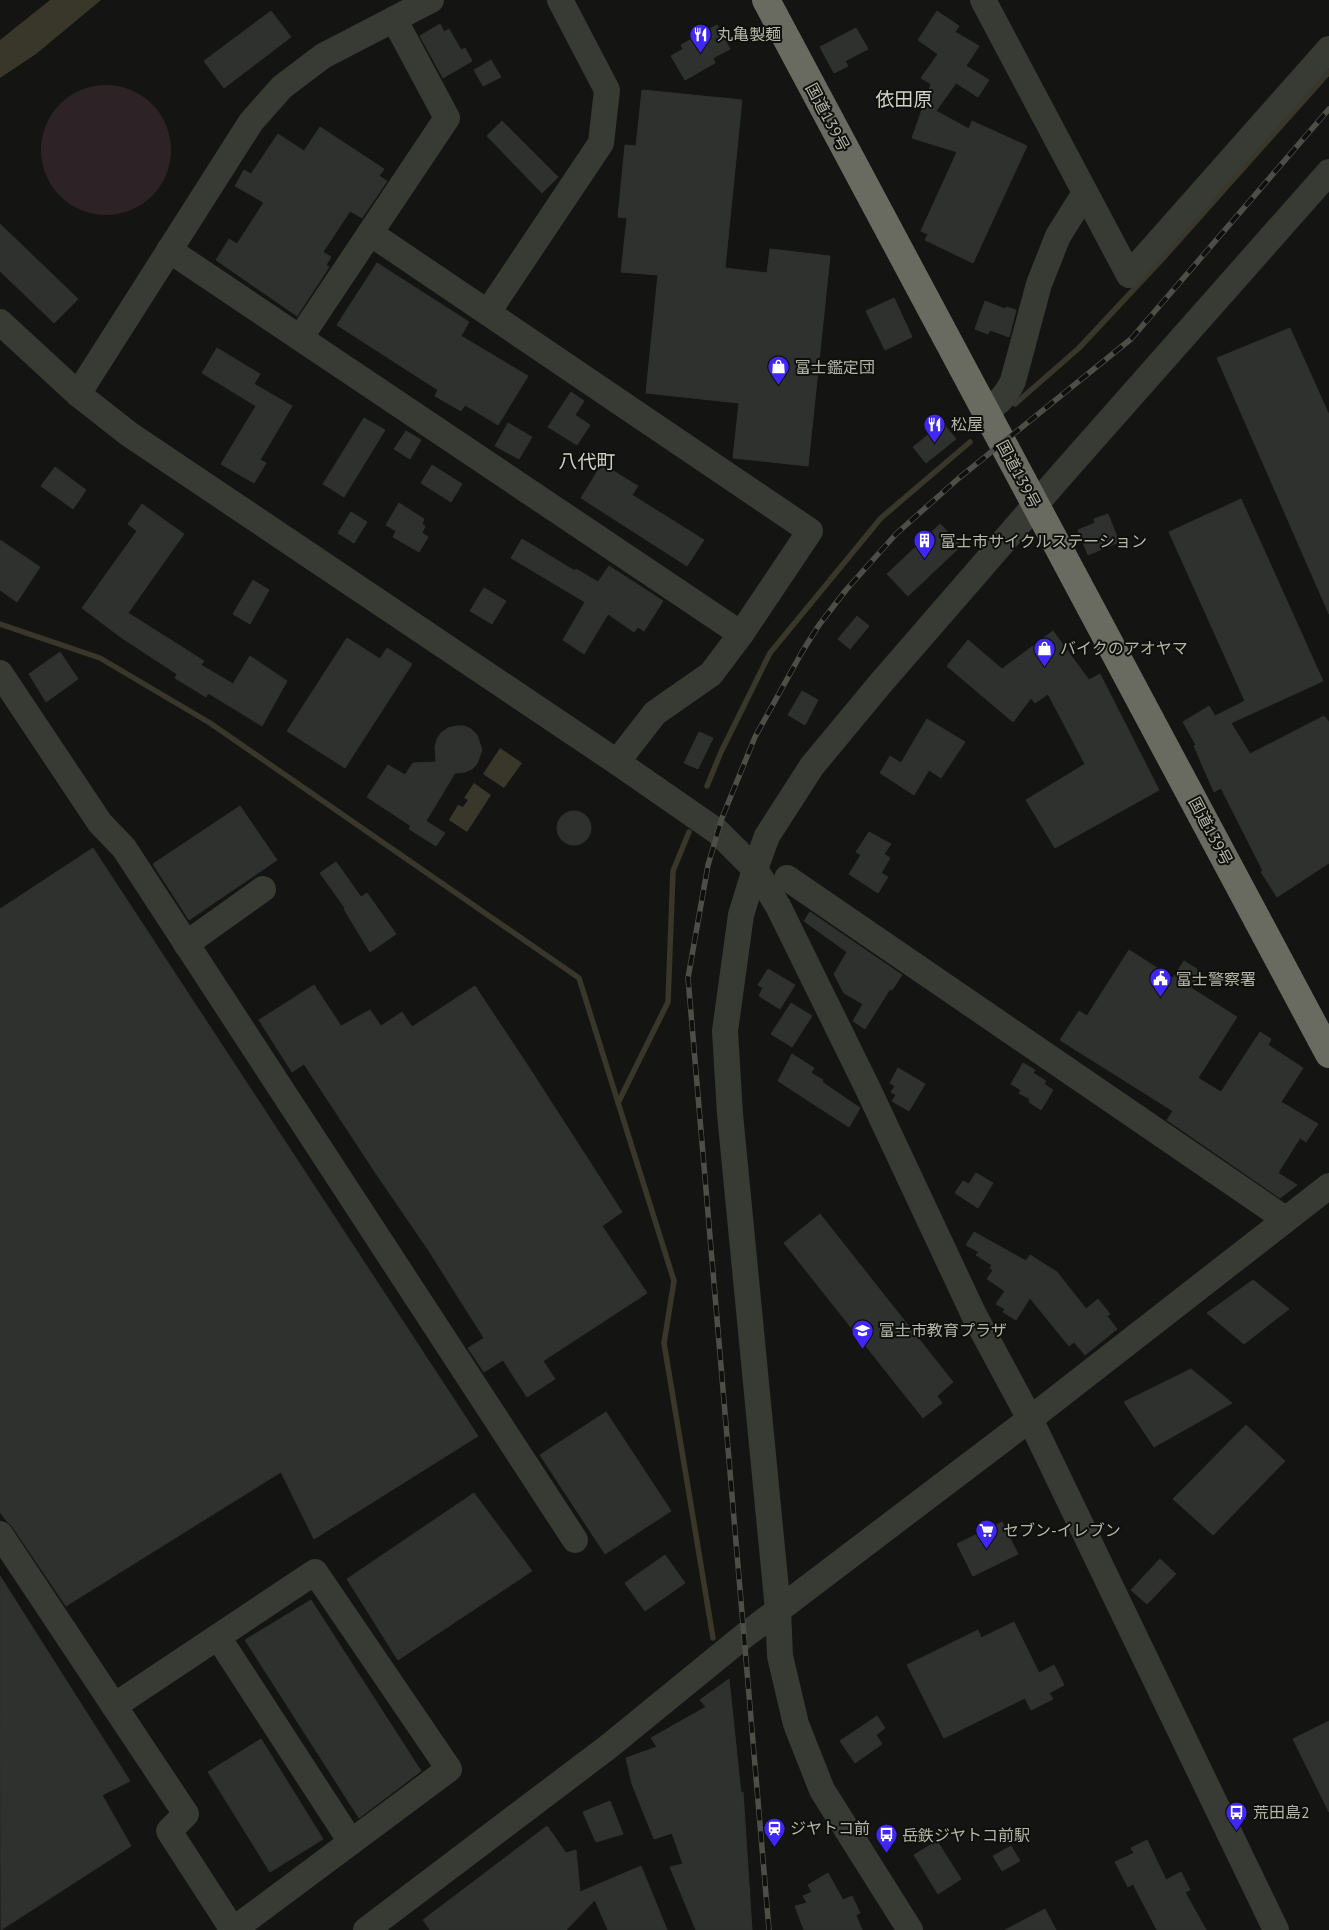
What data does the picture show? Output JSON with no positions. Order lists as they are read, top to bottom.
{
  "streets": {
    "highway": ["国道139号"]
  },
  "districts": ["依田原", "八代町"],
  "places": {
    "restaurant": ["丸亀製麺", "松屋"],
    "shop": ["富士鑑定団", "バイクのアオヤマ"],
    "building": ["富士市サイクルステーション"],
    "public building": ["富士警察署"],
    "school or university": ["富士市教育プラザ"],
    "supermarket": ["セブン-イレブン"],
    "bus stop": ["荒田島2", "岳鉄ジヤトコ前駅"],
    "station": ["ジヤトコ前"]
  }
}
